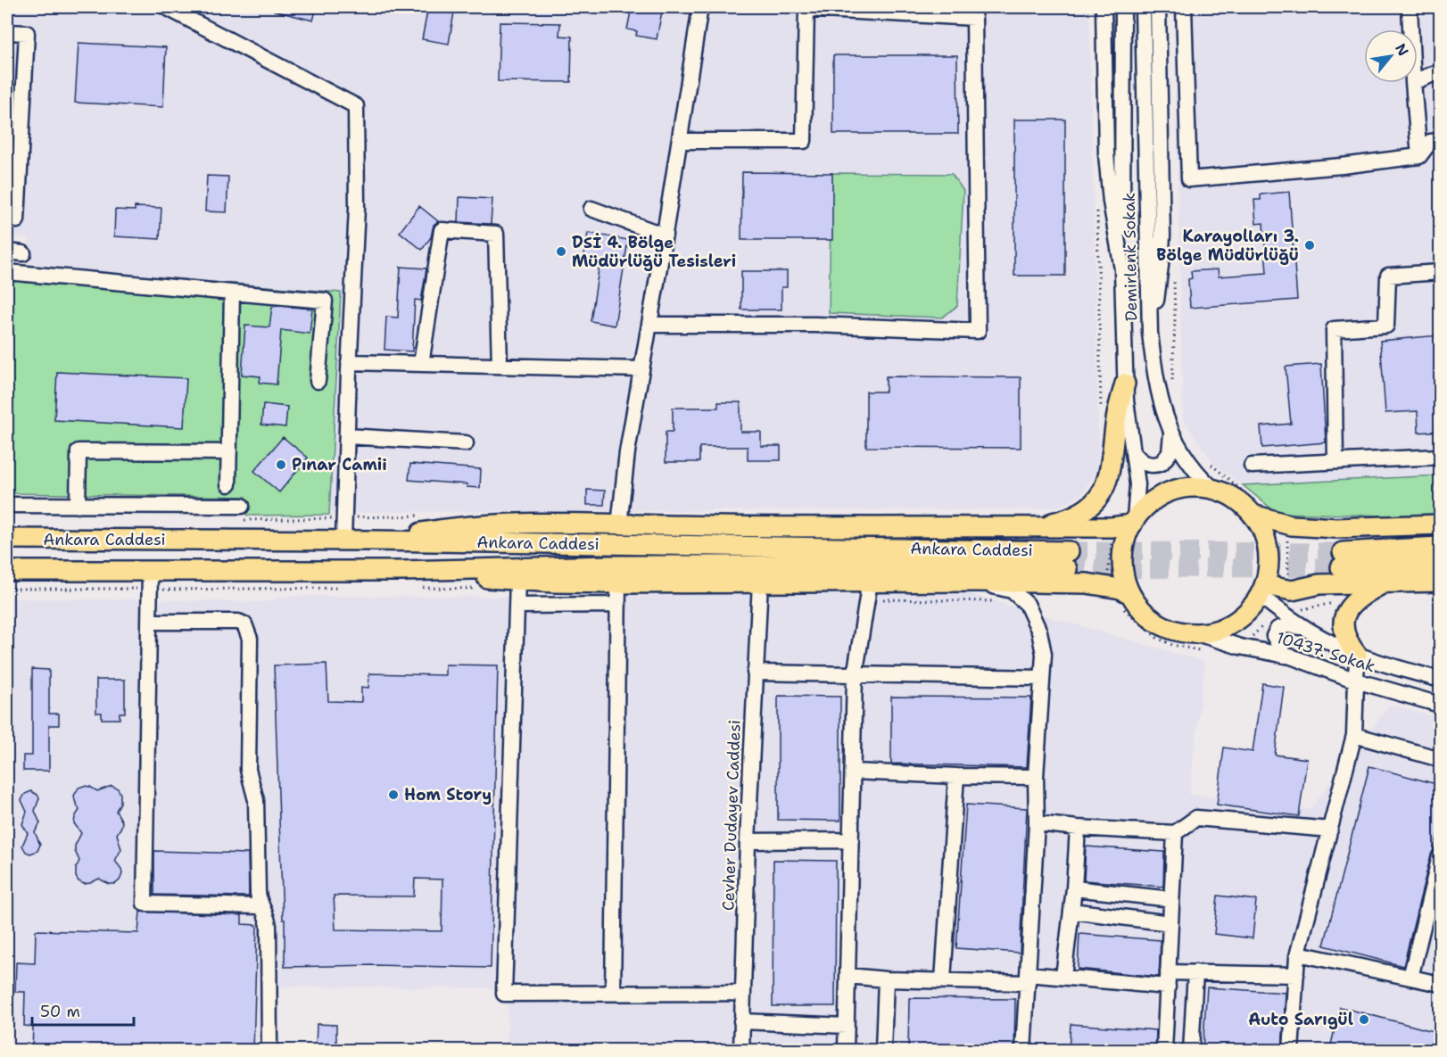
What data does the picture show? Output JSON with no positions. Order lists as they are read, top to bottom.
{
  "streets": {
    "main road": ["Ankara Caddesi"],
    "street": ["Demirlenk Sokak", "10437. Sokak", "Cevher Dudayev Caddesi"]
  },
  "crossings": [
    ["Demirlenk Sokak", "10437. Sokak"]
  ],
  "places": [
    "Karayolları 3. Bölge Müdürlüğü",
    "DSİ 4. Bölge Müdürlüğü Tesisleri",
    "Pınar Camii",
    "Hom Story",
    "Auto Sarıgül"
  ],
  "scale_bar": "50 m",
  "north": "top right"
}
